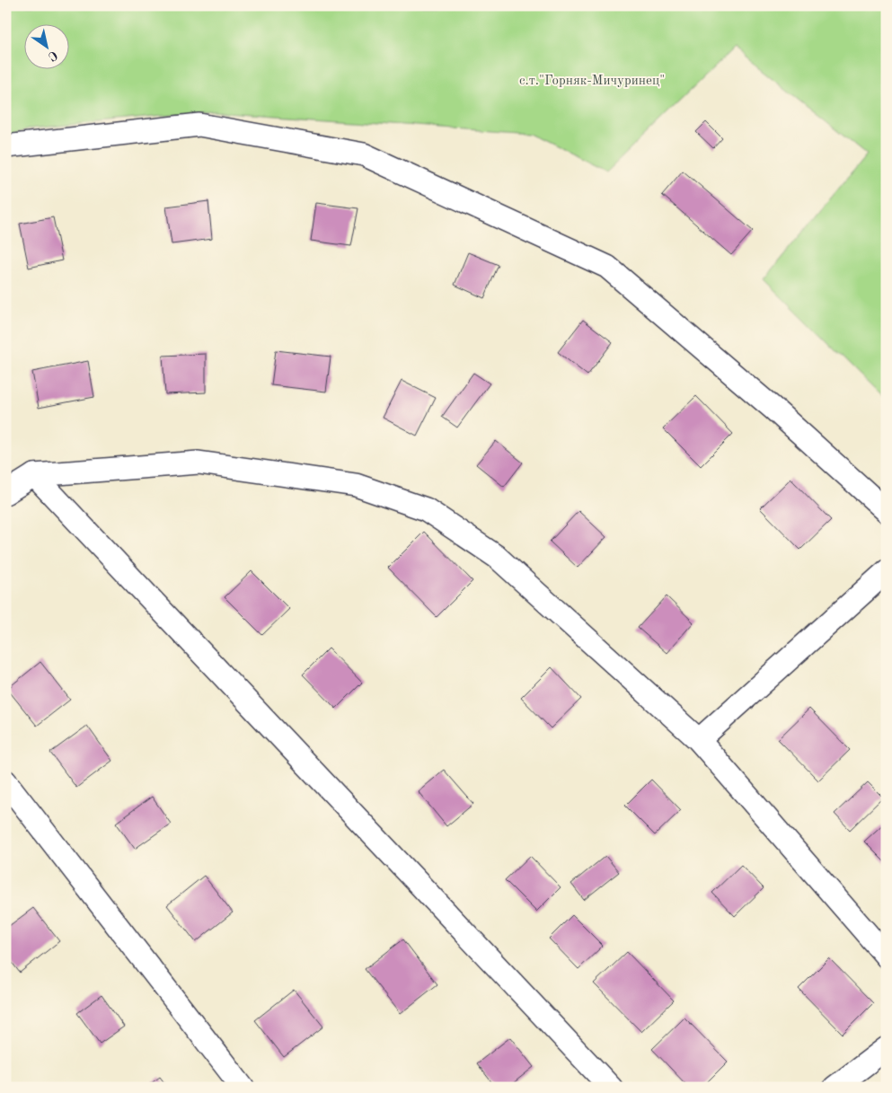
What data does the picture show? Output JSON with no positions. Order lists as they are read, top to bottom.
{
  "parks": ["с.т.\"Горняк-Мичуринец\""],
  "north": "bottom right"
}
